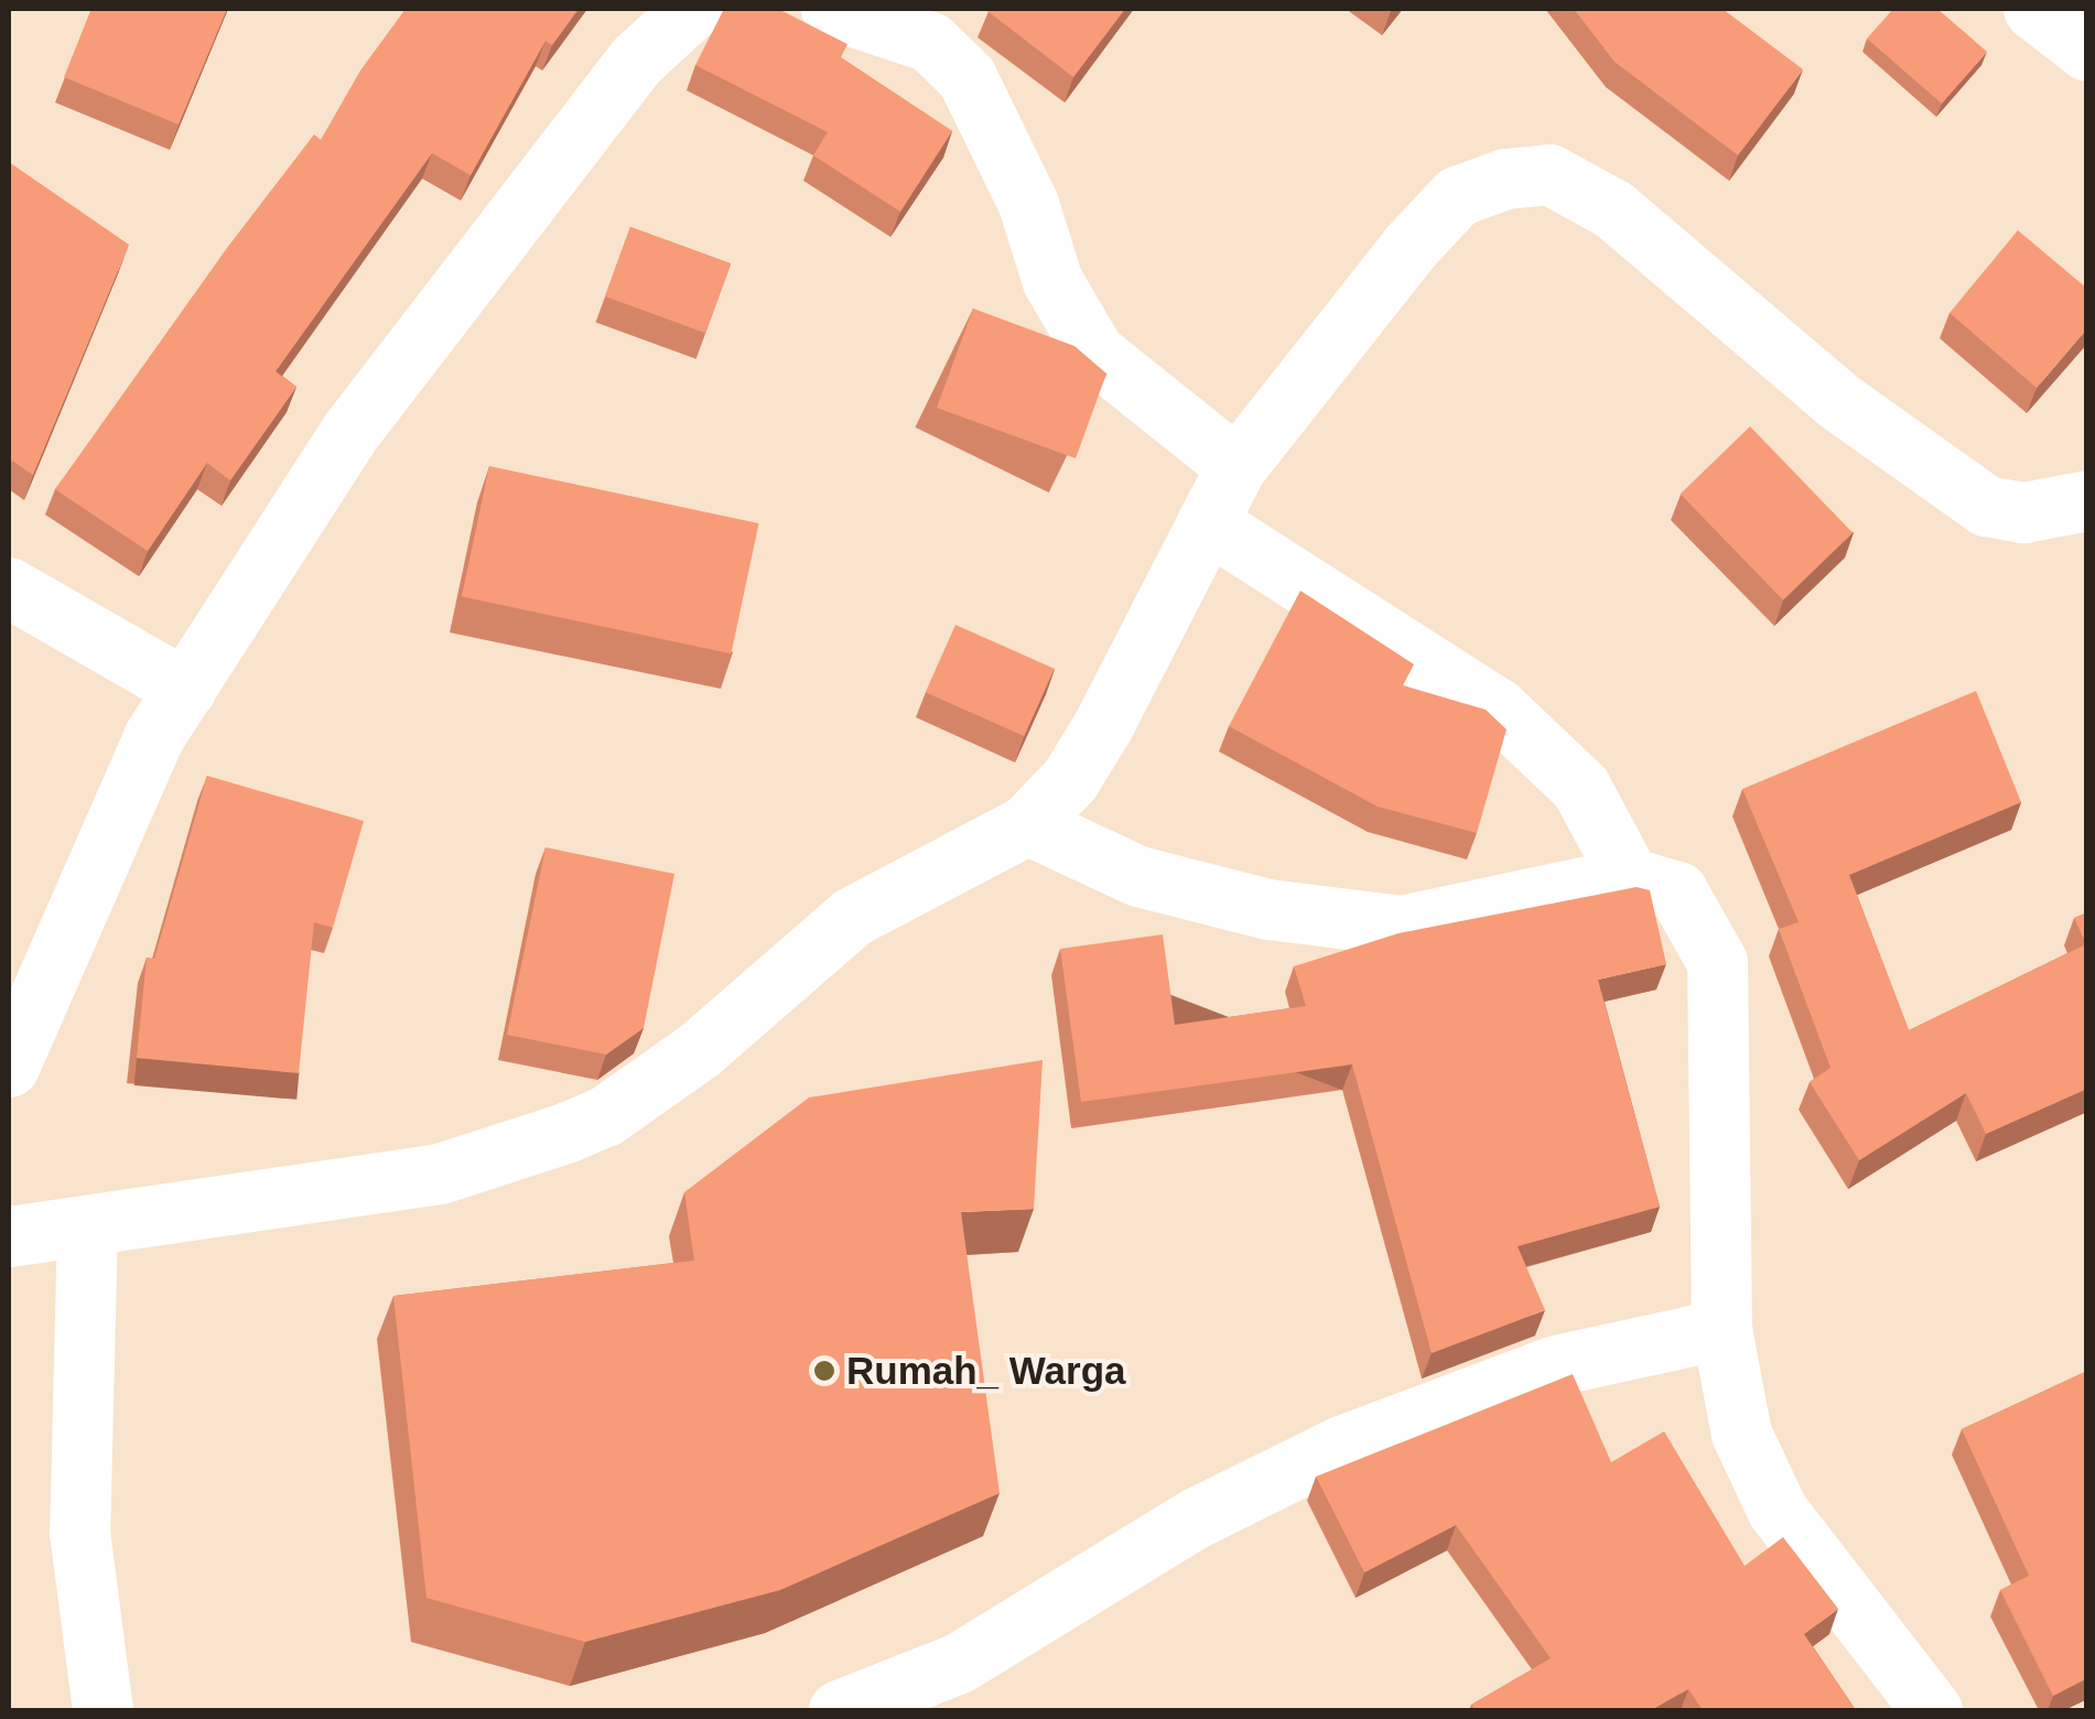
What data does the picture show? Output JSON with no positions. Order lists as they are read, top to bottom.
{
  "places": ["Rumah_ Warga"]
}
